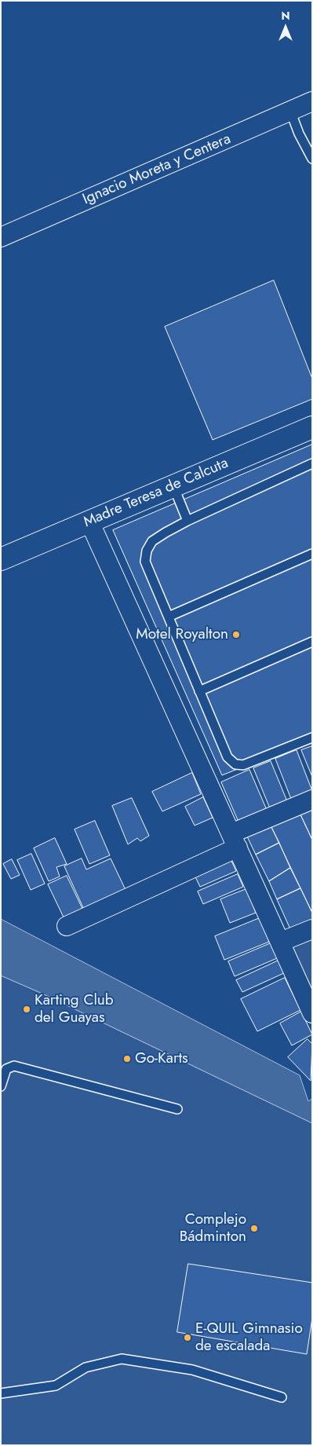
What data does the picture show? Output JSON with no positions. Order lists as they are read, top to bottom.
{
  "streets": {
    "street": ["Ignacio Moreta y Centera", "Madre Teresa de Calcuta"]
  },
  "places": [
    "Motel Royalton",
    "Karting Club del Guayas",
    "Go-Karts",
    "Complejo Bádminton",
    "E-QUIL Gimnasio de escalada"
  ],
  "north": "top"
}
